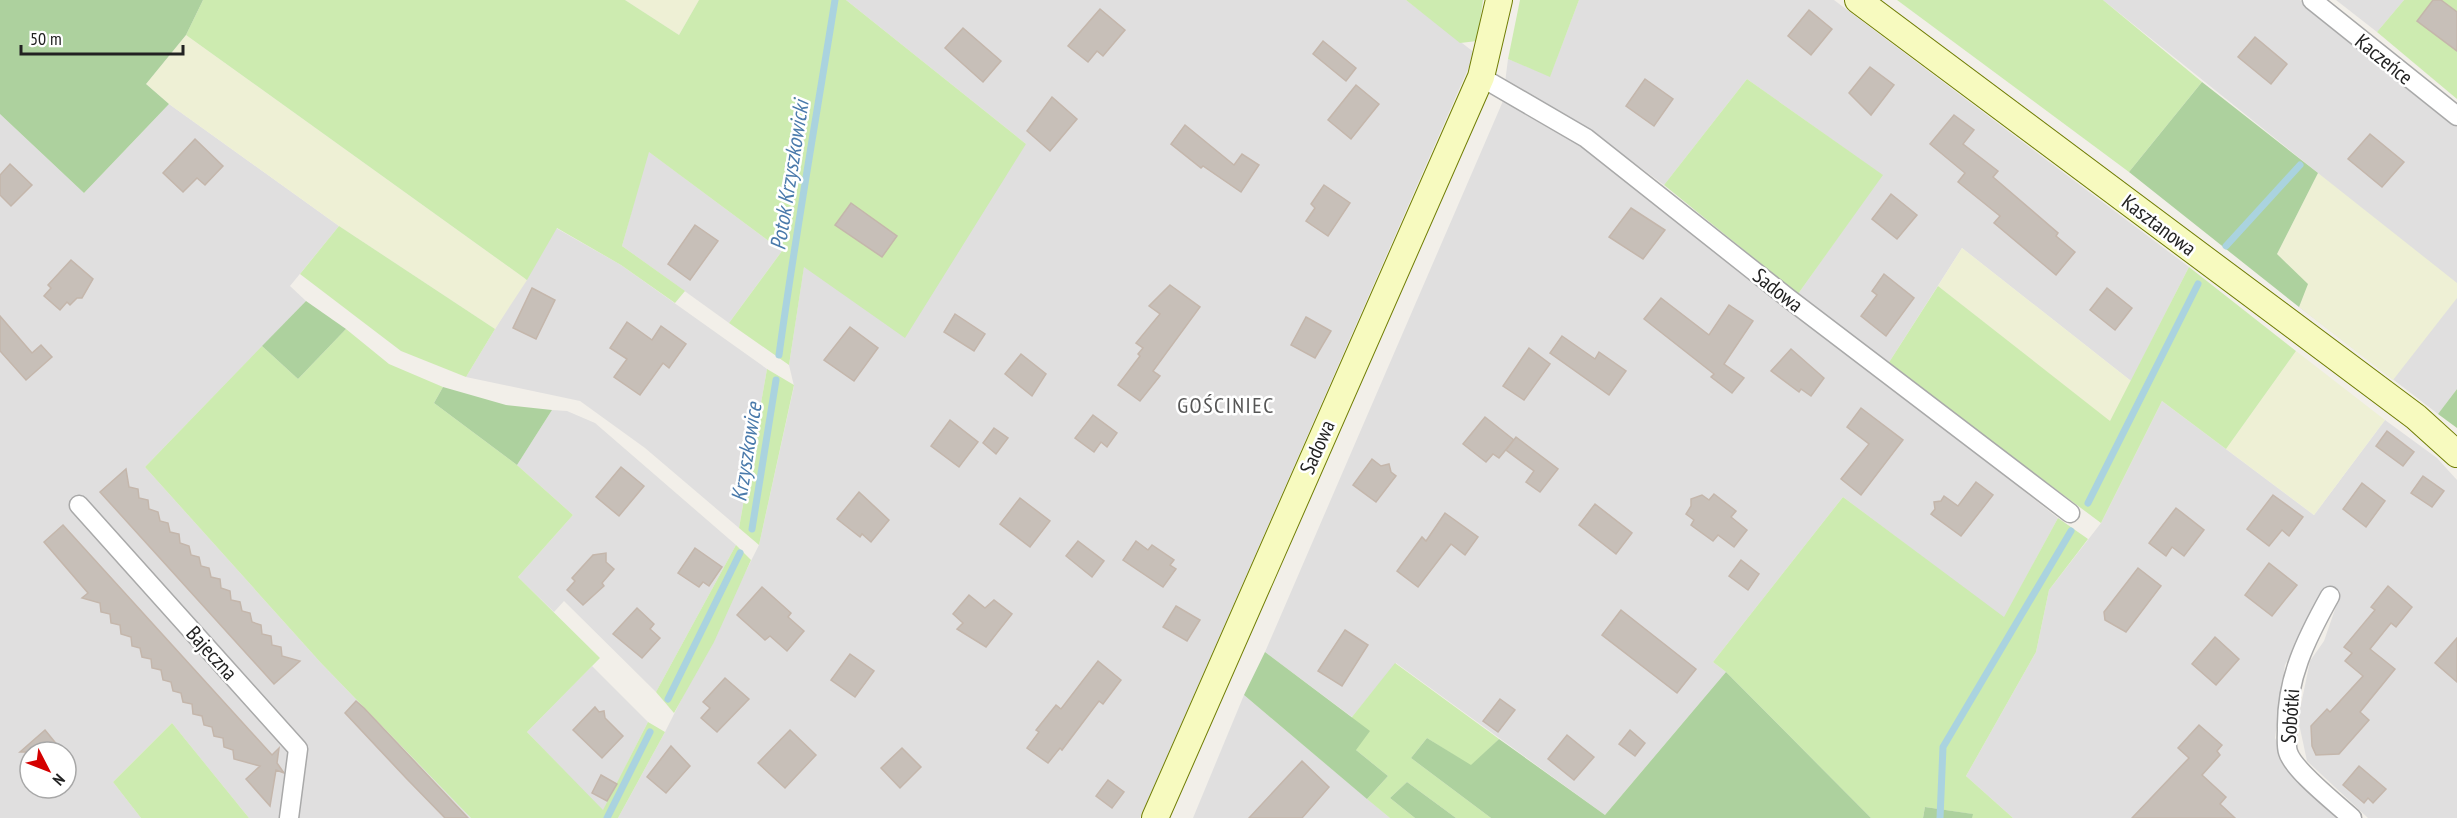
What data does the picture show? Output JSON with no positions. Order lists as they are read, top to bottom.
{
  "streets": {
    "street": [
      "Kaczeńce",
      "Kasztanowa",
      "Sadowa",
      "Bajeczna",
      "Sobótki"
    ]
  },
  "districts": ["GOŚCINIEC"],
  "water": ["Potok Krzyszkowicki", "Krzyszkowice"],
  "scale_bar": "50 m",
  "north": "bottom right"
}
